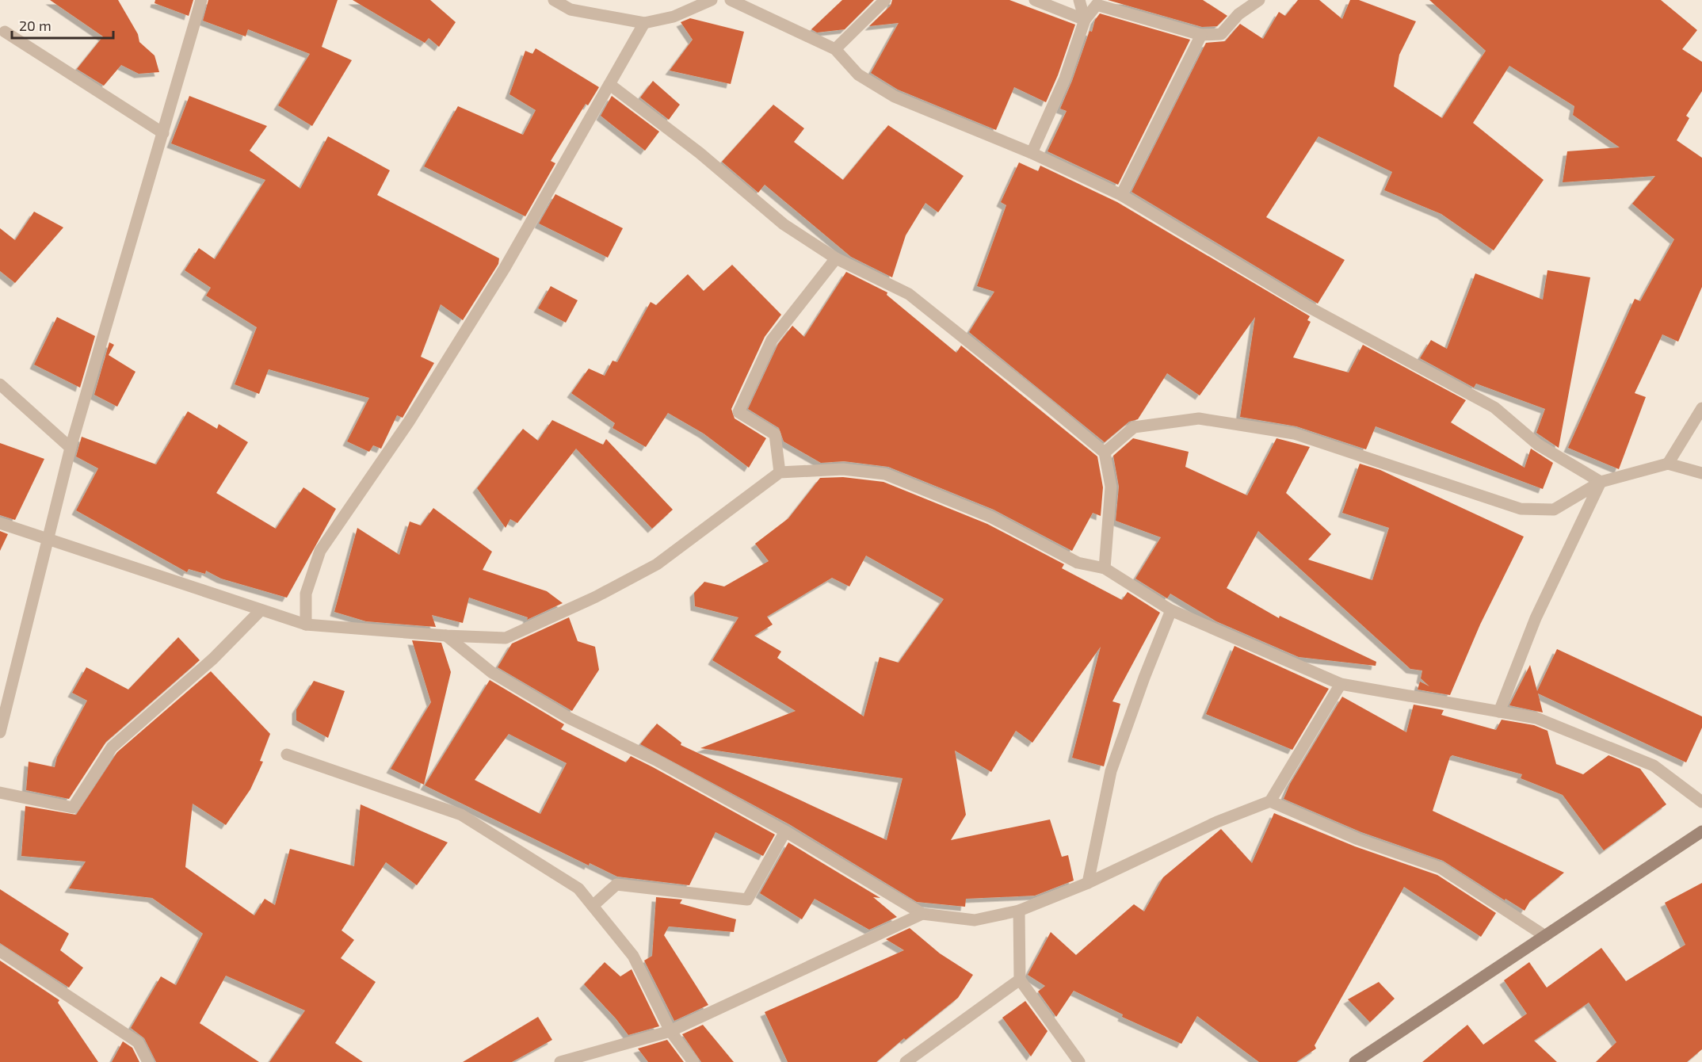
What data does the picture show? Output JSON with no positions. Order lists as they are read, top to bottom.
{
  "scale_bar": "20 m"
}
